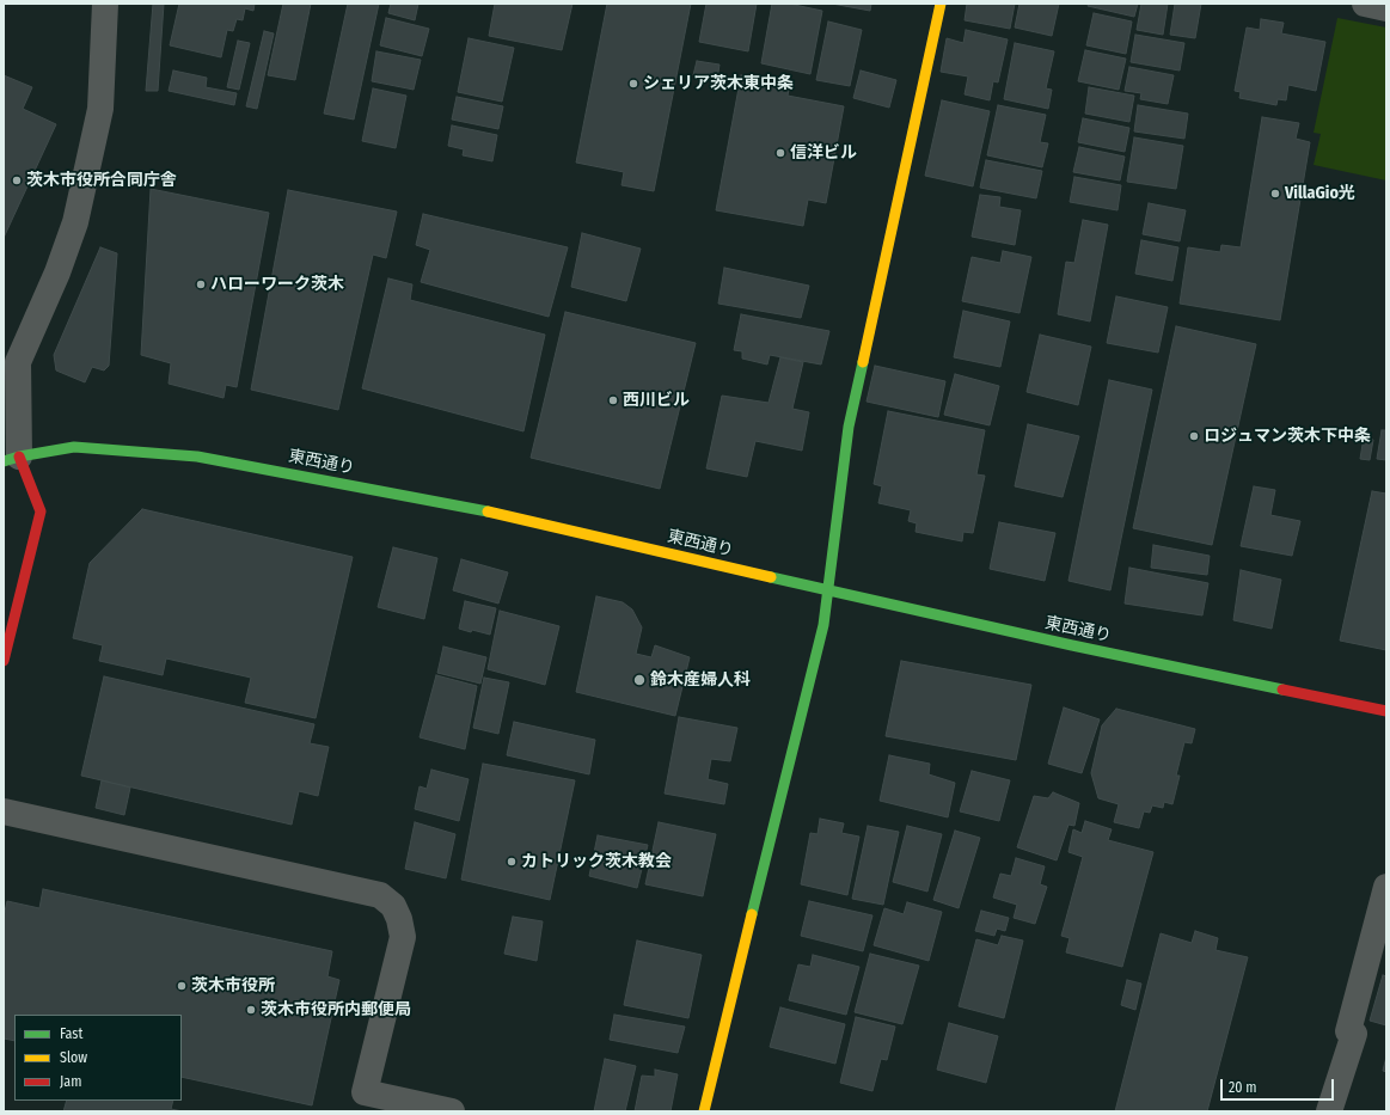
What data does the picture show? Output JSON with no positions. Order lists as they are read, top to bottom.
{
  "streets": {
    "street": ["東西通り"]
  },
  "places": [
    "シェリア茨木東中条",
    "信洋ビル",
    "茨木市役所合同庁舎",
    "VillaGio光",
    "ハローワーク茨木",
    "西川ビル",
    "ロジュマン茨木下中条",
    "鈴木産婦人科",
    "カトリック茨木教会",
    "茨木市役所",
    "茨木市役所内郵便局"
  ],
  "legend": ["Fast", "Slow", "Jam"],
  "scale_bar": "20 m"
}
